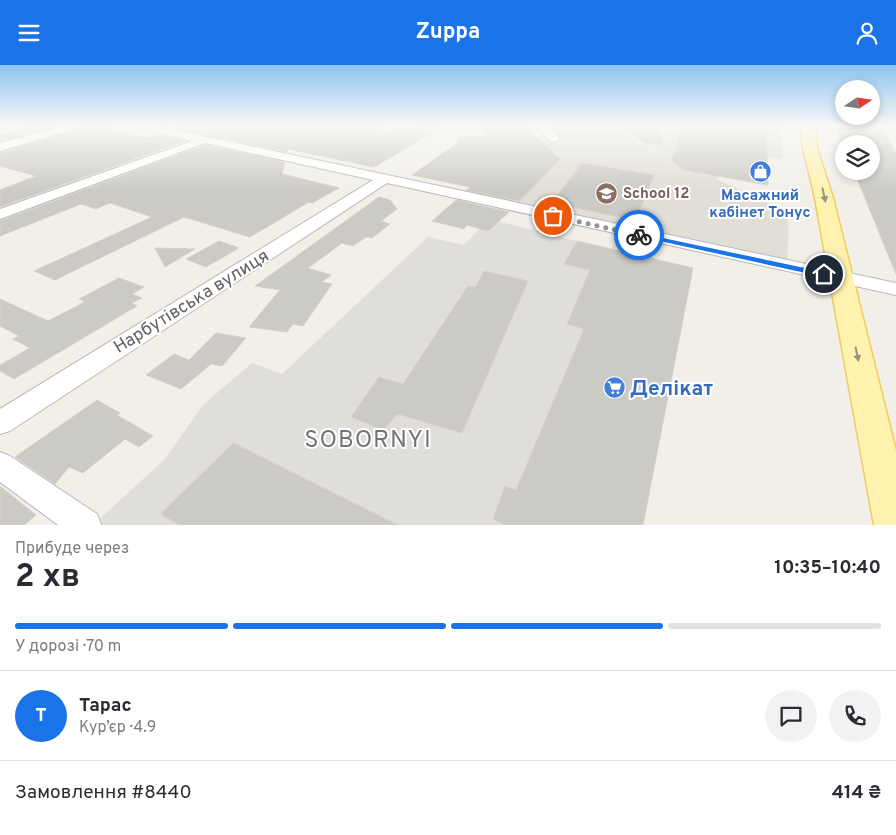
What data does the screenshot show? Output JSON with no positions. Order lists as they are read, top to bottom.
{
  "streets": {
    "street": ["Нарбутівська вулиця"]
  },
  "districts": ["SOBORNYI"],
  "places": {
    "shop": ["Масажний кабінет Тонус"],
    "school or university": ["School 12"],
    "supermarket": ["Делікат"]
  },
  "north": "right",
  "page": {
    "header": "Zuppa",
    "heading": ["2 хв", "Прибуде через", "10:35–10:40"],
    "panel": [
      "Тарас",
      "Кур’єр · 4.9",
      "Замовлення #8440",
      "414 ₴"
    ],
    "bar": "У дорозі · 70 m",
    "round": "Т"
  }
}
